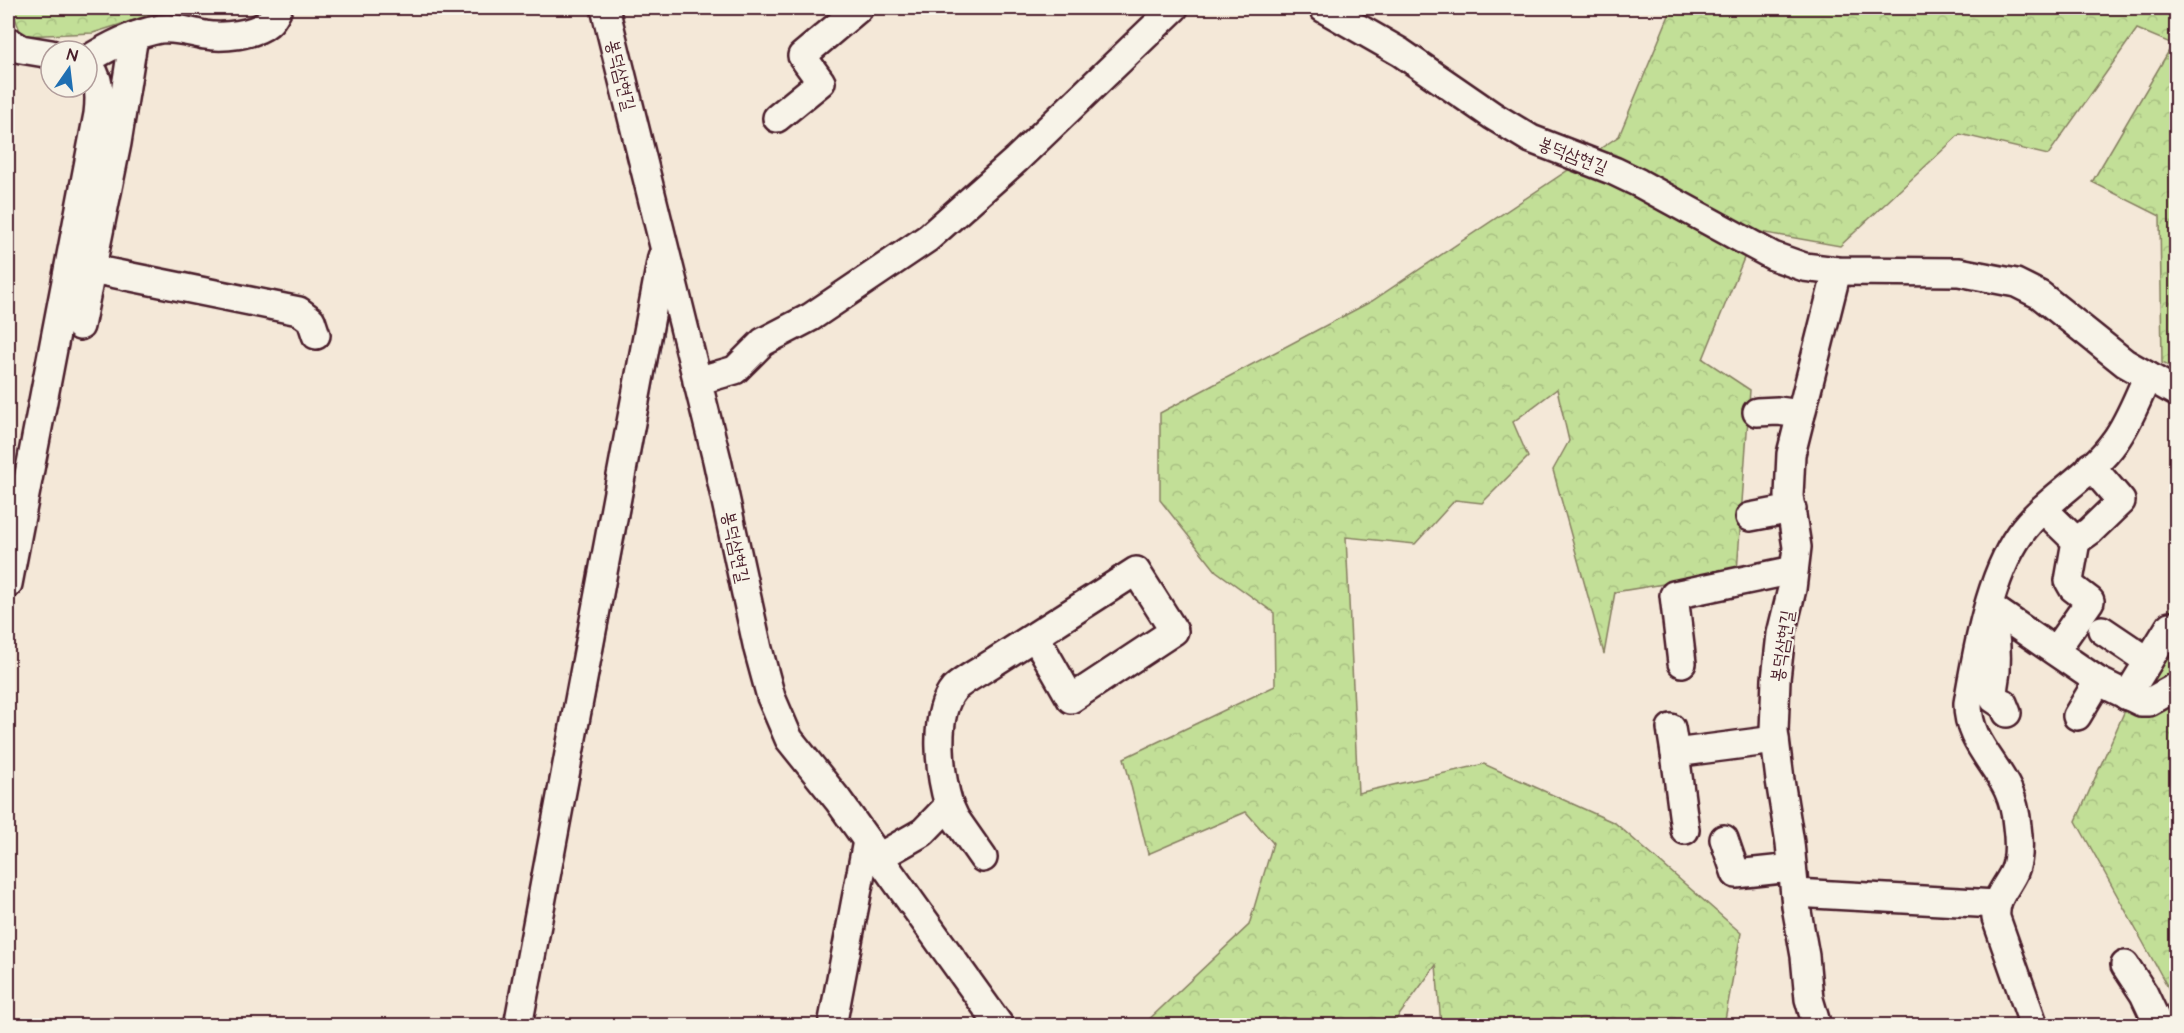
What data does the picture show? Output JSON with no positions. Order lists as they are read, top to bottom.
{
  "streets": {
    "street": ["봉덕삼현길"]
  },
  "north": "top"
}
